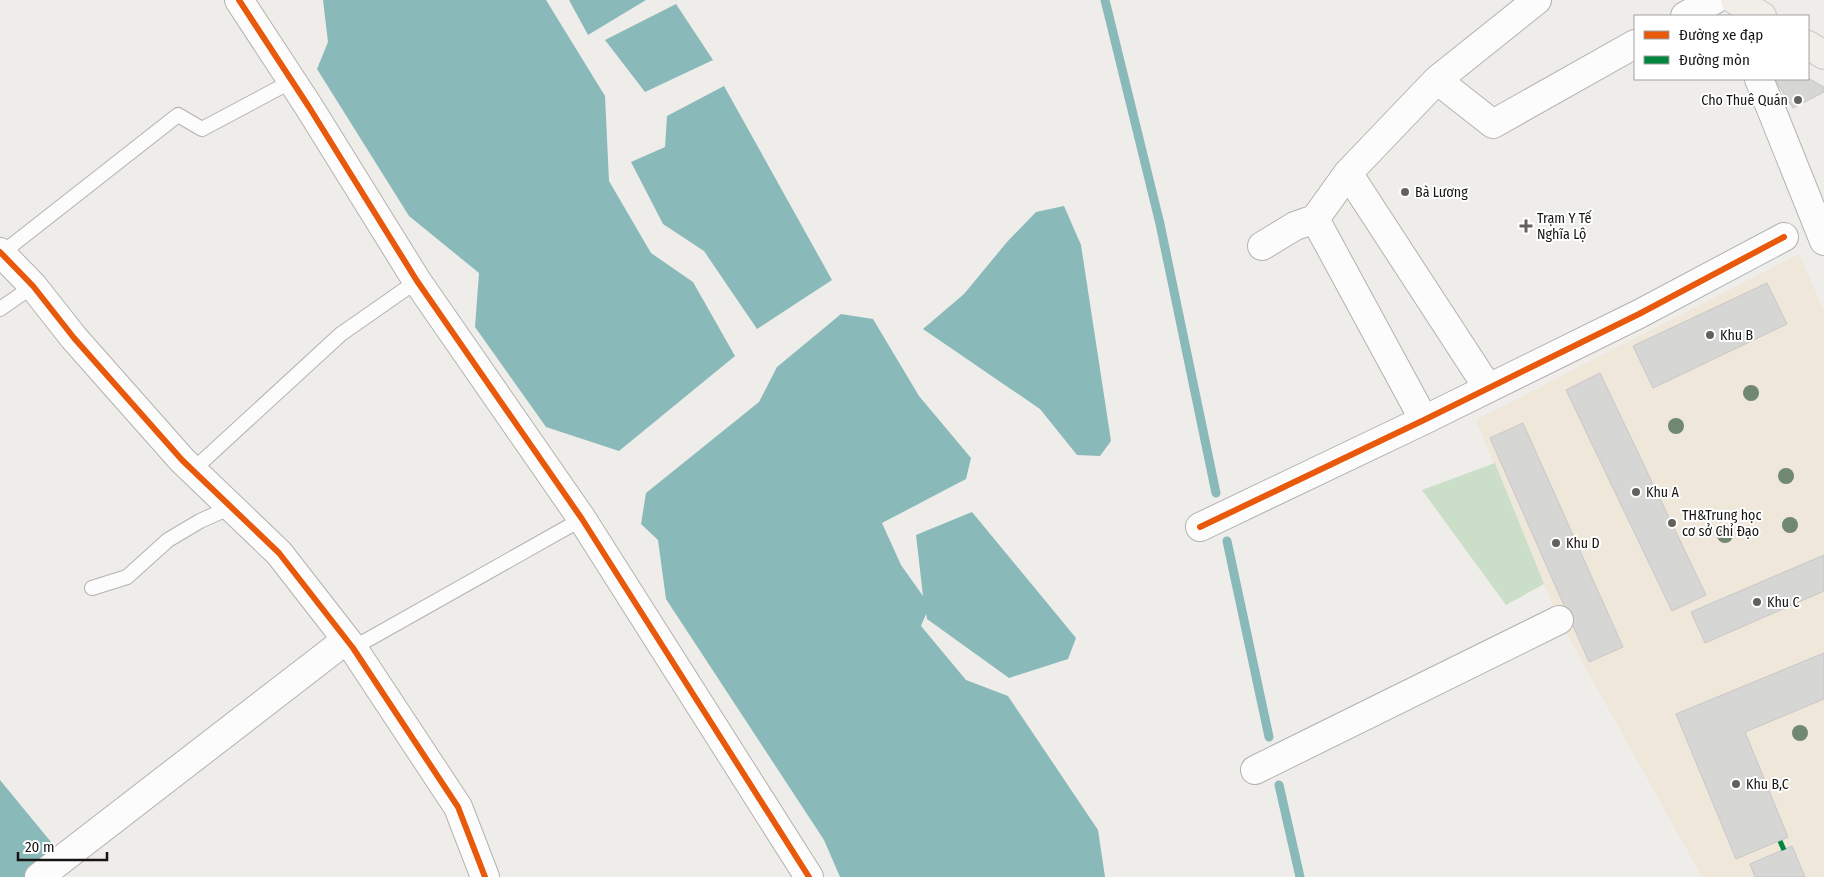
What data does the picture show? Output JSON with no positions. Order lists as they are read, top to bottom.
{
  "places": {
    "other": [
      "Cho Thuê Quán",
      "Bà Lương",
      "Khu B",
      "Khu A",
      "TH&Trung học cơ sở Chỉ Đạo",
      "Khu D",
      "Khu C",
      "Khu B,C"
    ],
    "health": ["Trạm Y Tế Nghĩa Lộ"]
  },
  "legend": ["Đường xe đạp", "Đường mòn"],
  "scale_bar": "20 m"
}
